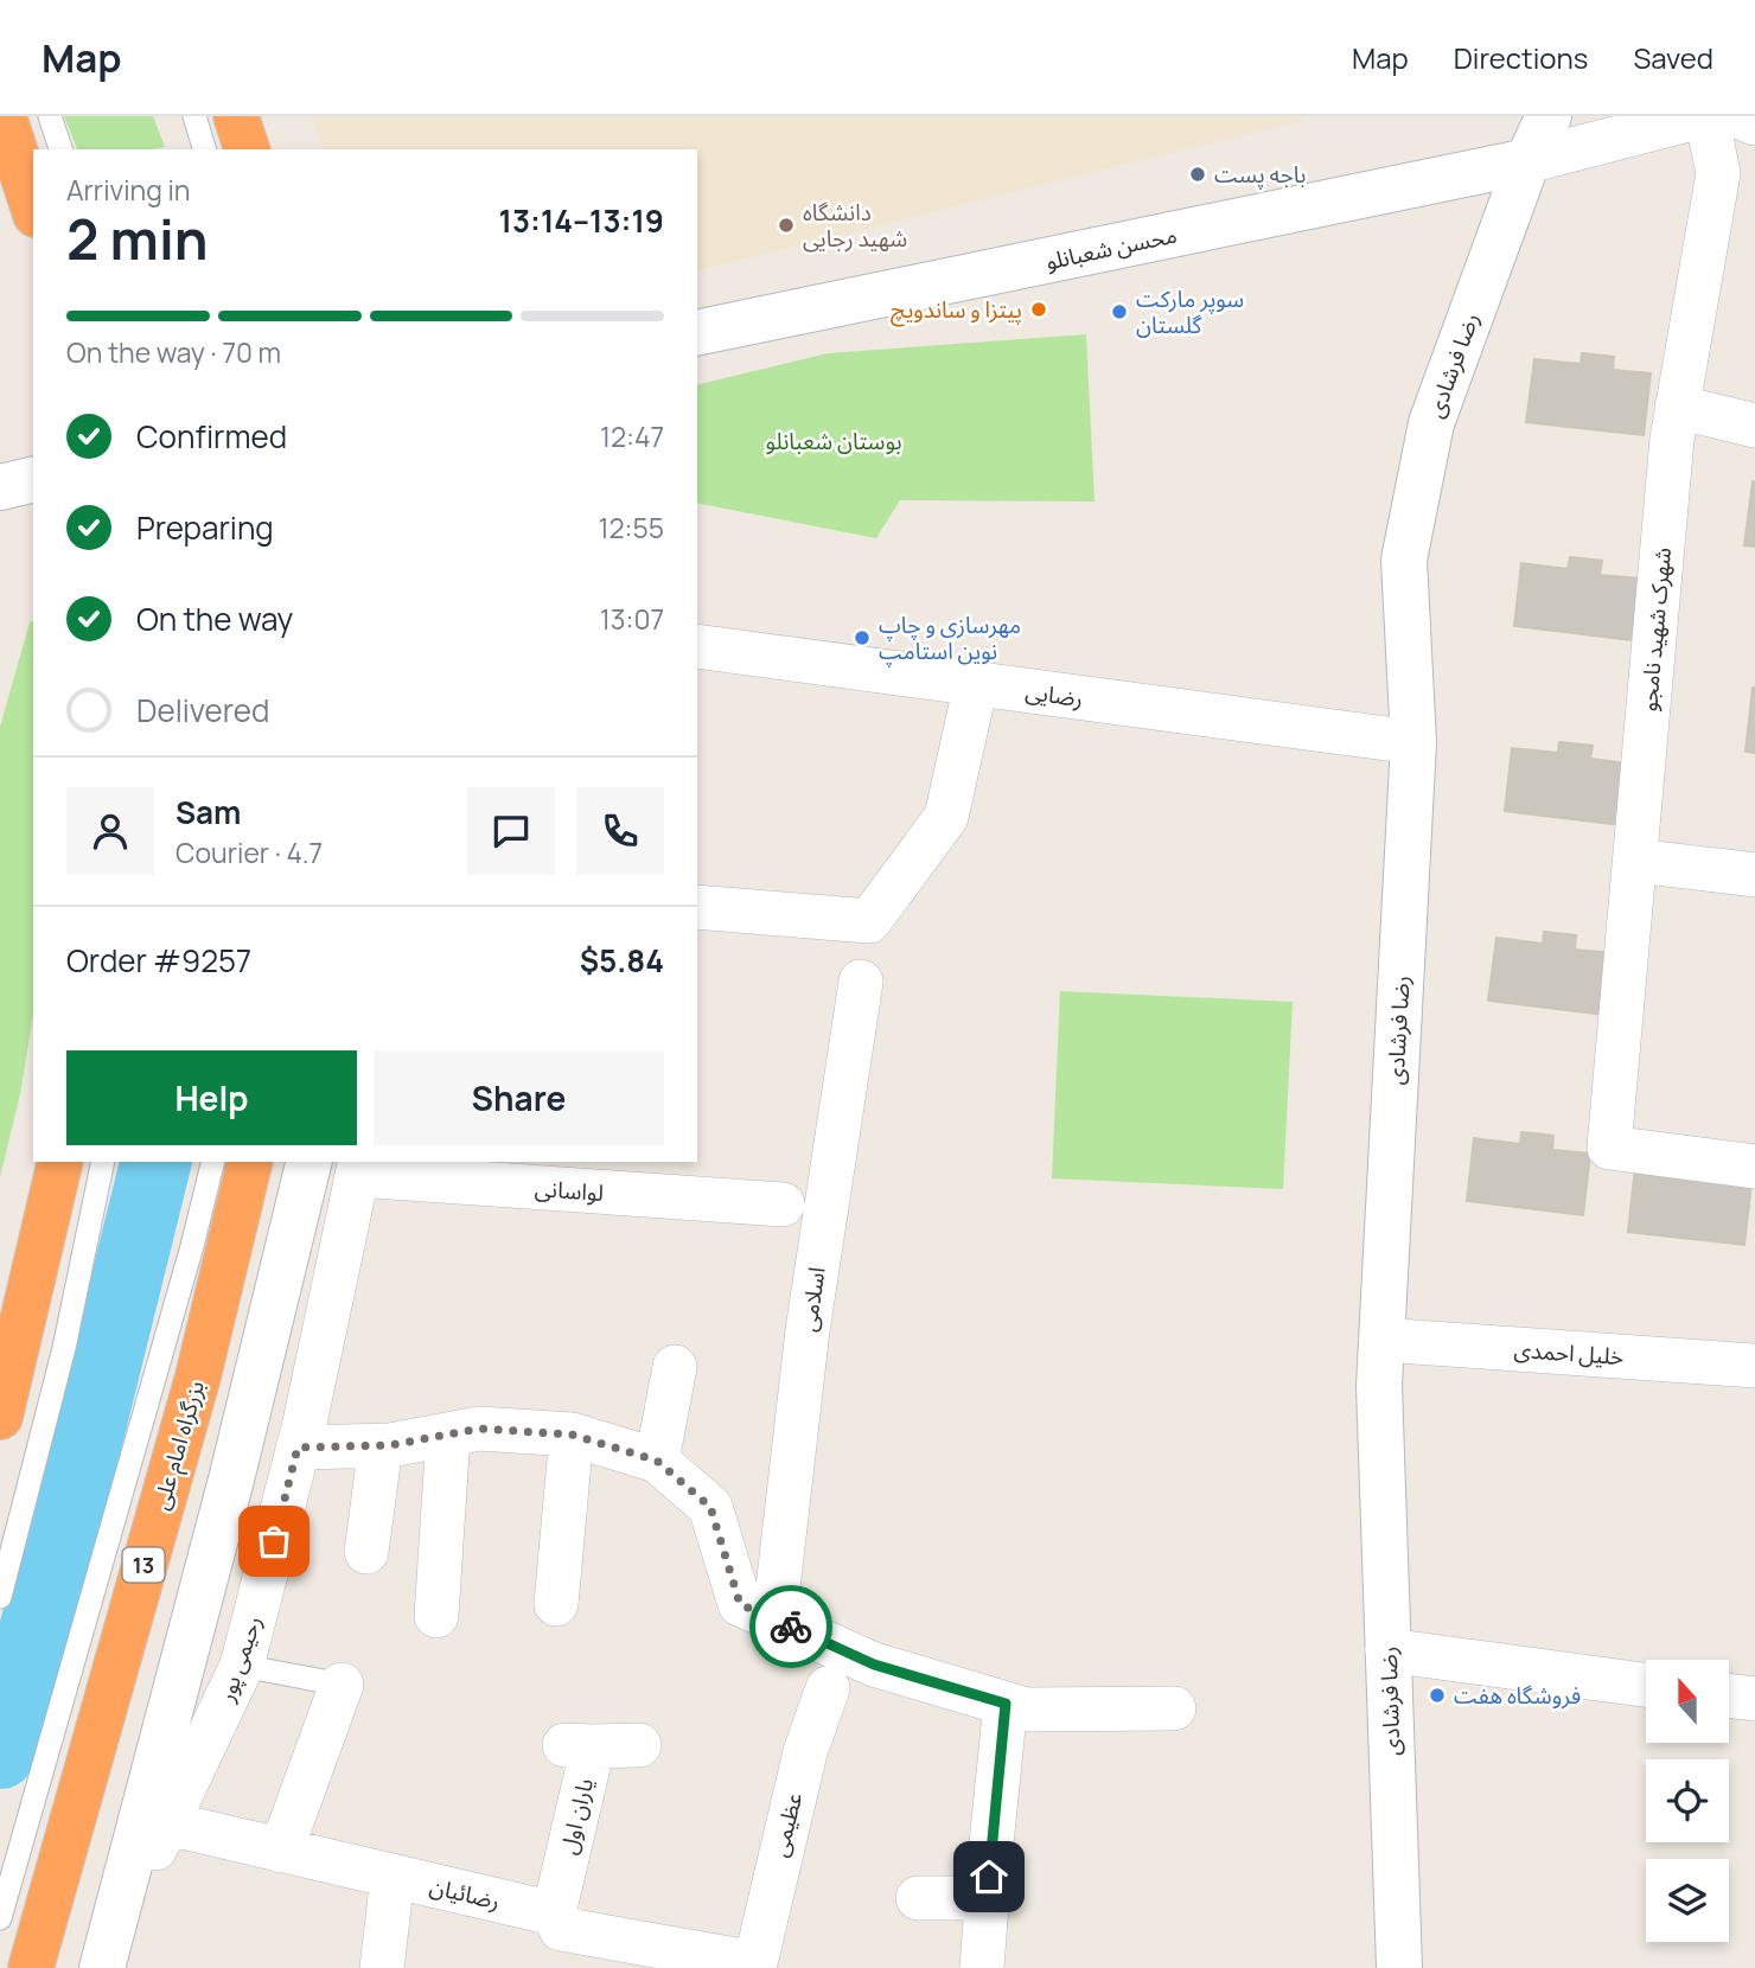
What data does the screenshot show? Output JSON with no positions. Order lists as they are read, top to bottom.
{
  "streets": {
    "highway": ["بزرگراه امام علی", "13"],
    "main road": ["محسن شعبانلو", "رضا فرشادی"],
    "street": [
      "شهرک شهید نامجو",
      "رضایی",
      "لواسانی",
      "اسلامی",
      "خلیل احمدی",
      "رحیمی پور",
      "یاران اول",
      "عظیمی",
      "رضائیان"
    ]
  },
  "crossings": [
    ["محسن شعبانلو", "رضا فرشادی"],
    ["رضا فرشادی", "رضایی"],
    ["رضا فرشادی", "خلیل احمدی"],
    ["لواسانی", "رحیمی پور"],
    ["رحیمی پور", "رضائیان"],
    ["یاران اول", "رضائیان"],
    ["عظیمی", "رضائیان"]
  ],
  "parks": ["بوستان شعبانلو"],
  "places": [
    "باجه پست",
    "دانشگاه شهید رجایی",
    "پیتزا و ساندویچ",
    "سوپر مارکت گلستان",
    "مهرسازی و چاپ نوین استامپ",
    "فروشگاه هفت"
  ],
  "north": "top",
  "page": {
    "header": "Map",
    "nav": ["Map", "Directions", "Saved"],
    "heading": ["2 min", "Arriving in", "13:14–13:19"],
    "panel": [
      "Sam",
      "Courier · 4.7",
      "Order #9257",
      "$5.84"
    ],
    "bar": "On the way · 70 m",
    "list": [
      ["Confirmed", "12:47"],
      ["Preparing", "12:55"],
      ["On the way", "13:07"],
      "Delivered"
    ],
    "buttons": ["Help", "Share"]
  }
}
